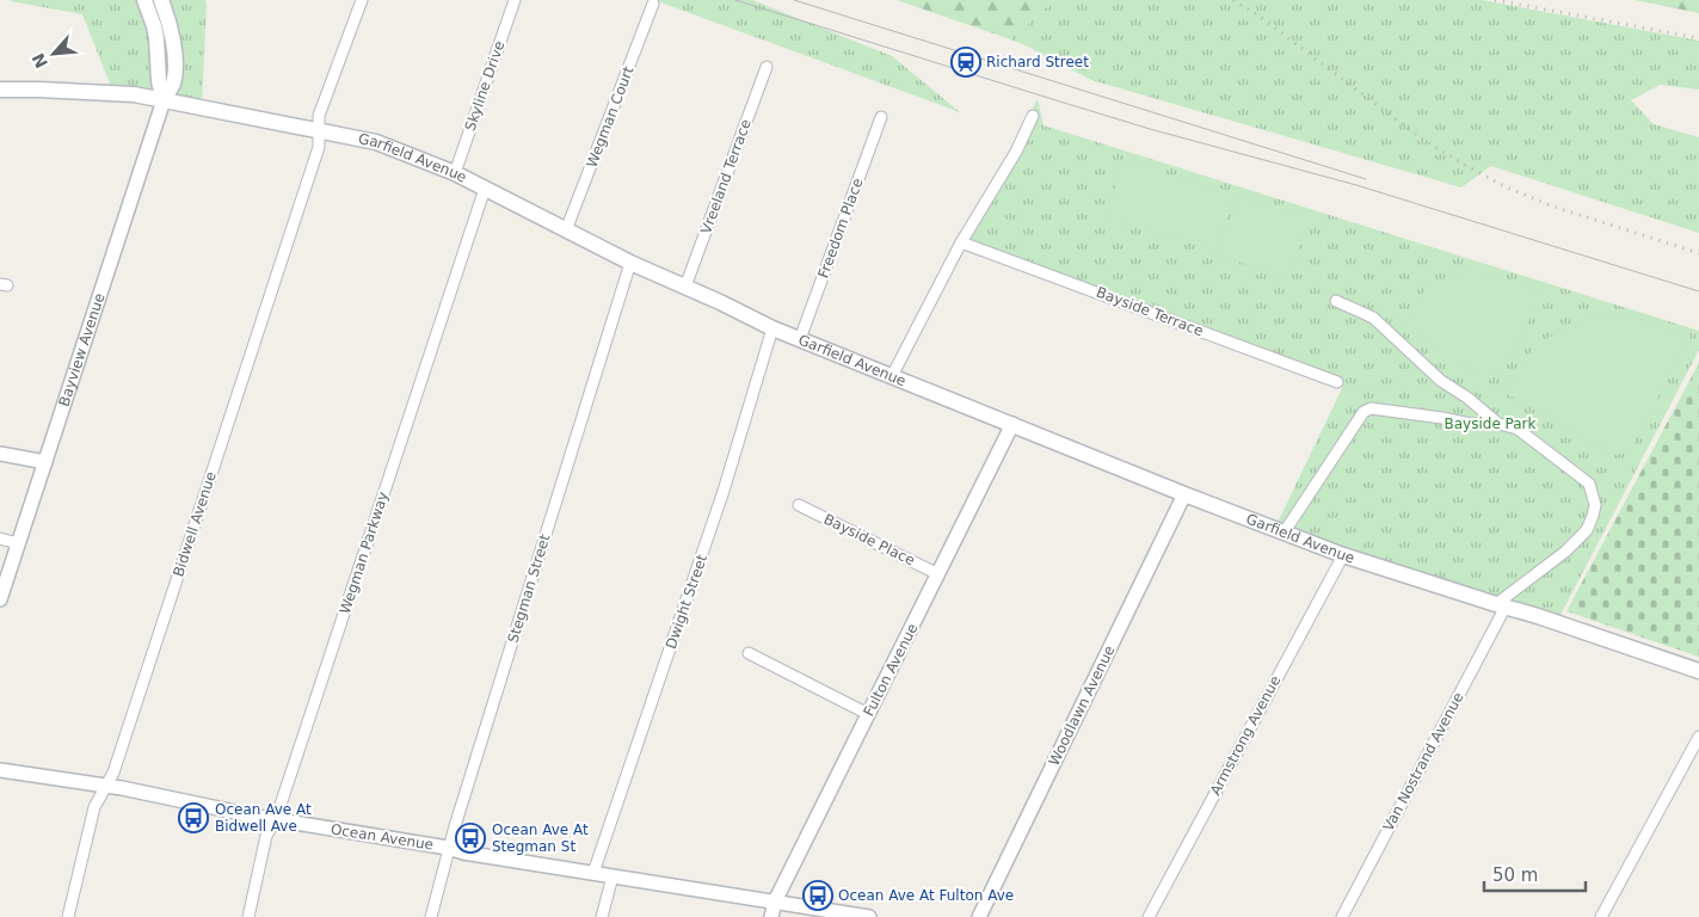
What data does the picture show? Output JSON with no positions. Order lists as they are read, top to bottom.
{
  "streets": {
    "main road": ["Garfield Avenue", "Bayview Avenue"],
    "street": [
      "Skyline Drive",
      "Wegman Court",
      "Vreeland Terrace",
      "Freedom Place",
      "Bayside Terrace",
      "Bidwell Avenue",
      "Bayside Place",
      "Wegman Parkway",
      "Stegman Street",
      "Dwight Street",
      "Fulton Avenue",
      "Woodlawn Avenue",
      "Armstrong Avenue",
      "Van Nostrand Avenue",
      "Ocean Avenue"
    ]
  },
  "crossings": [
    ["Skyline Drive", "Garfield Avenue"],
    ["Wegman Court", "Garfield Avenue"],
    ["Garfield Avenue", "Vreeland Terrace"],
    ["Garfield Avenue", "Freedom Place"],
    ["Garfield Avenue", "Bayview Avenue"],
    ["Garfield Avenue", "Bidwell Avenue"],
    ["Garfield Avenue", "Wegman Parkway"],
    ["Garfield Avenue", "Stegman Street"],
    ["Garfield Avenue", "Dwight Street"],
    ["Garfield Avenue", "Fulton Avenue"],
    ["Garfield Avenue", "Woodlawn Avenue"],
    ["Garfield Avenue", "Armstrong Avenue"],
    ["Garfield Avenue", "Van Nostrand Avenue"],
    ["Bidwell Avenue", "Ocean Avenue"],
    ["Bayside Place", "Fulton Avenue"],
    ["Wegman Parkway", "Ocean Avenue"],
    ["Stegman Street", "Ocean Avenue"],
    ["Dwight Street", "Ocean Avenue"],
    ["Fulton Avenue", "Ocean Avenue"]
  ],
  "parks": ["Bayside Park"],
  "places": {
    "station": ["Richard Street"],
    "bus stop": ["Ocean Ave At Bidwell Ave", "Ocean Ave At Stegman St", "Ocean Ave At Fulton Ave"]
  },
  "scale_bar": "50 m",
  "north": "bottom left"
}
